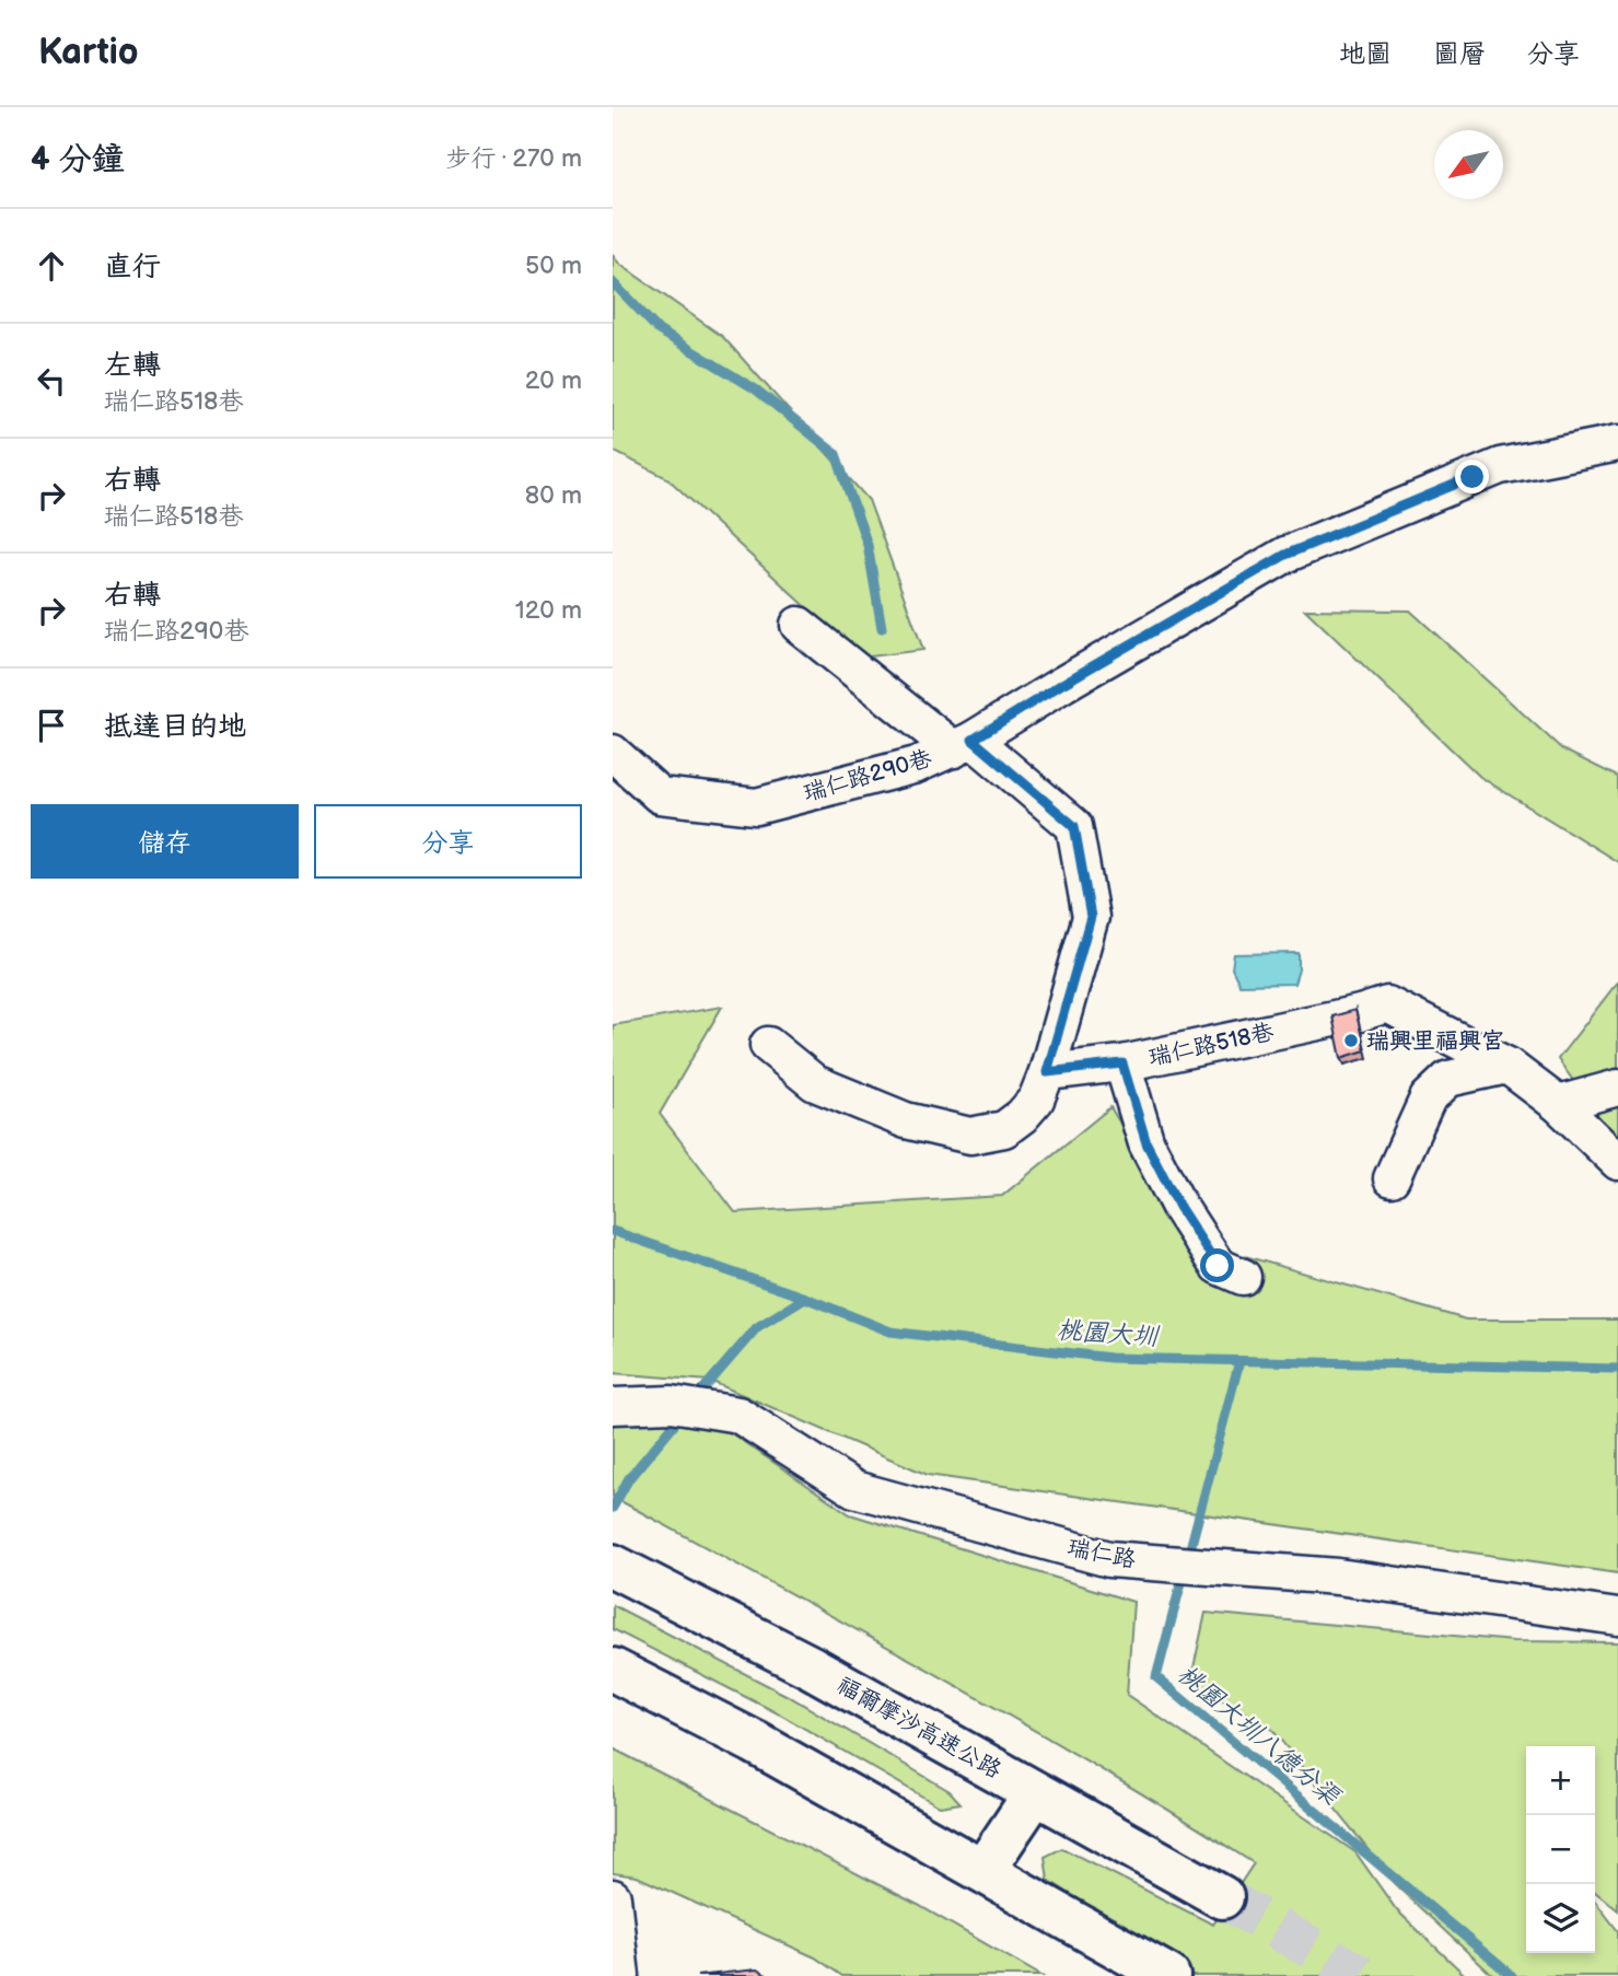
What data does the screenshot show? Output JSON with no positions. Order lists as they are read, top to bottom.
{
  "streets": {
    "highway": ["福爾摩沙高速公路"],
    "street": ["瑞仁路290巷", "瑞仁路518巷", "瑞仁路"]
  },
  "water": ["桃園大圳", "桃園大圳八德分渠"],
  "places": ["瑞興里福興宮"],
  "north": "bottom left",
  "page": {
    "header": "Kartio",
    "nav": ["地圖", "圖層", "分享"],
    "heading": ["4 分鐘", "步行 · 270 m"],
    "list": [
      ["直行", "50 m"],
      ["左轉", "瑞仁路518巷", "20 m"],
      ["右轉", "瑞仁路518巷", "80 m"],
      ["右轉", "瑞仁路290巷", "120 m"],
      "抵達目的地"
    ],
    "buttons": ["儲存", "分享"],
    "map_buttons": ["+", "−"]
  }
}
